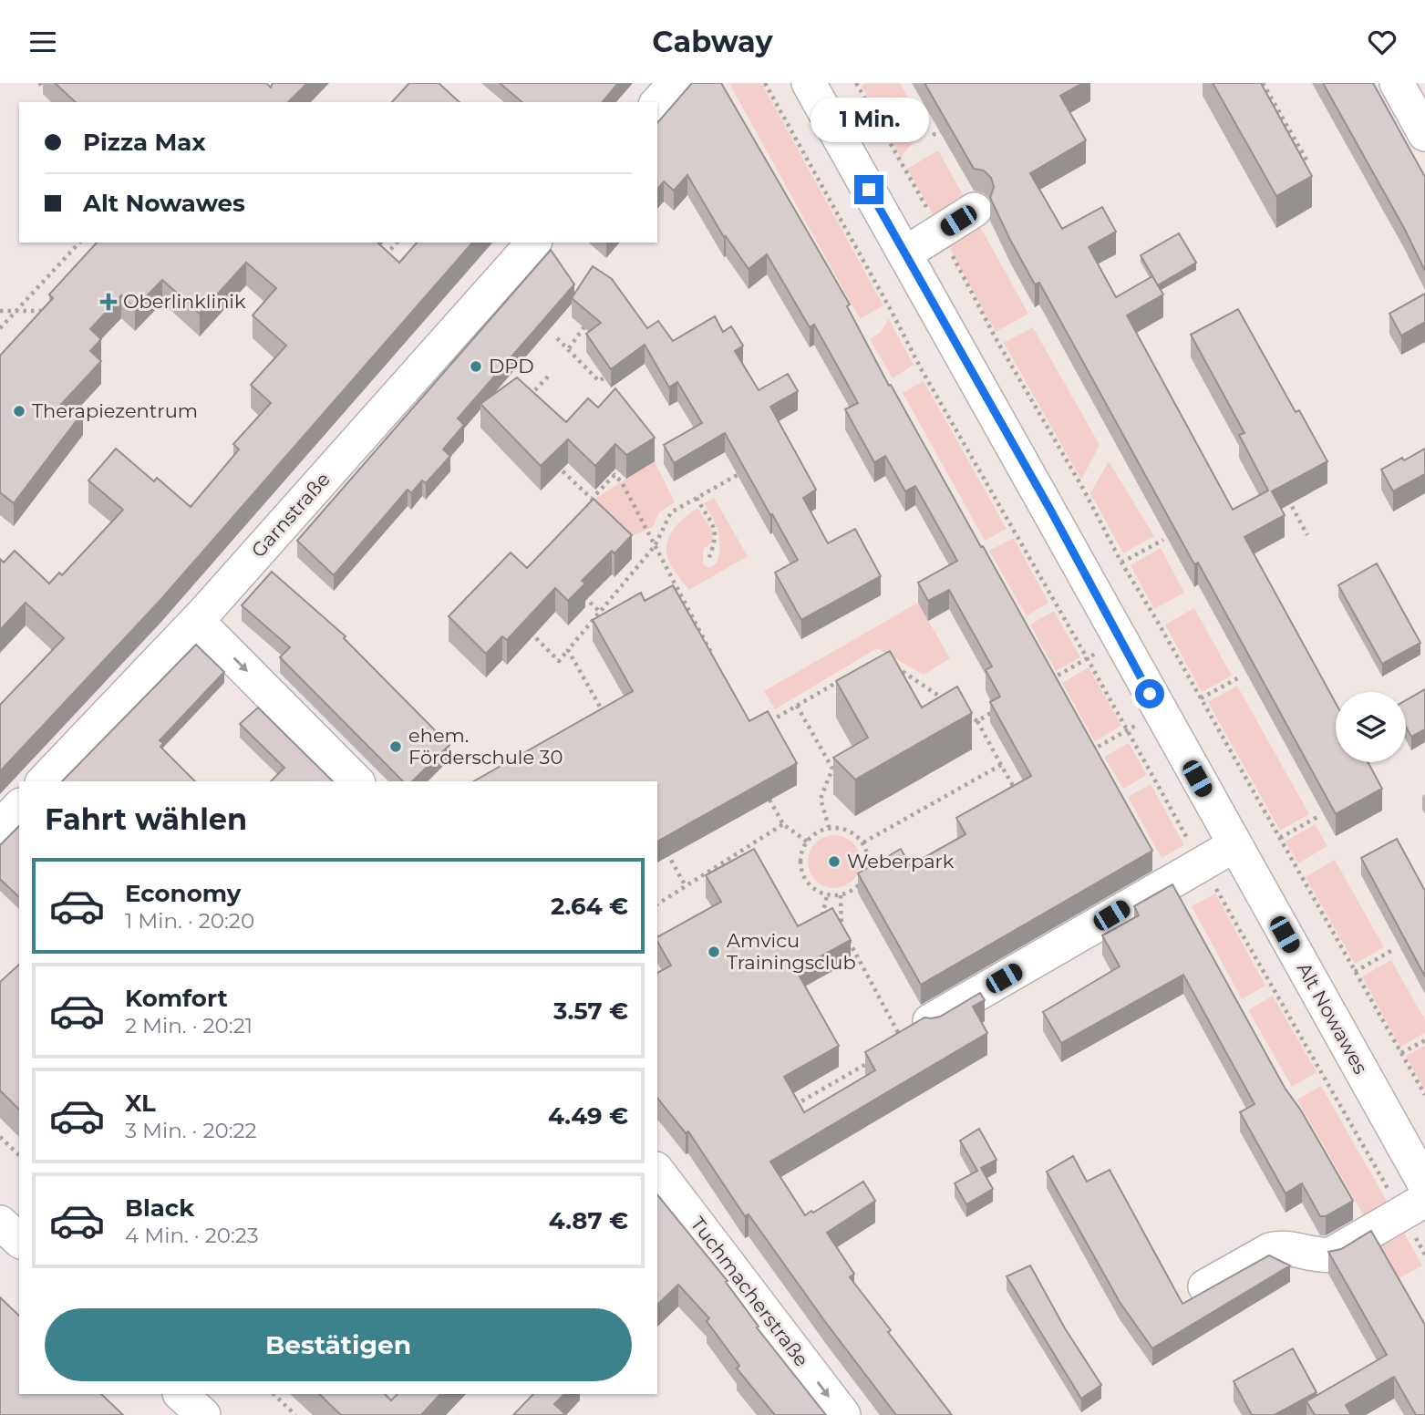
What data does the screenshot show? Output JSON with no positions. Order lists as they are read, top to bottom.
{
  "streets": {
    "street": ["Garnstraße", "Alt Nowawes", "Tuchmacherstraße"]
  },
  "one_way": ["Tuchmacherstraße"],
  "places": {
    "health": ["Oberlinklinik"],
    "other": [
      "DPD",
      "Therapiezentrum",
      "ehem. Förderschule 30",
      "Weberpark",
      "Amvicu Trainingsclub"
    ]
  },
  "page": {
    "header": "Cabway",
    "bubble": "1 Min.",
    "banner": ["Pizza Max", "Alt Nowawes"],
    "heading": "Fahrt wählen",
    "list": [
      {
        "name": "Economy",
        "note": "1 Min. · 20:20",
        "value": "2.64 €"
      },
      {
        "name": "Komfort",
        "note": "2 Min. · 20:21",
        "value": "3.57 €"
      },
      {
        "name": "XL",
        "note": "3 Min. · 20:22",
        "value": "4.49 €"
      },
      {
        "name": "Black",
        "note": "4 Min. · 20:23",
        "value": "4.87 €"
      }
    ],
    "buttons": "Bestätigen"
  }
}
